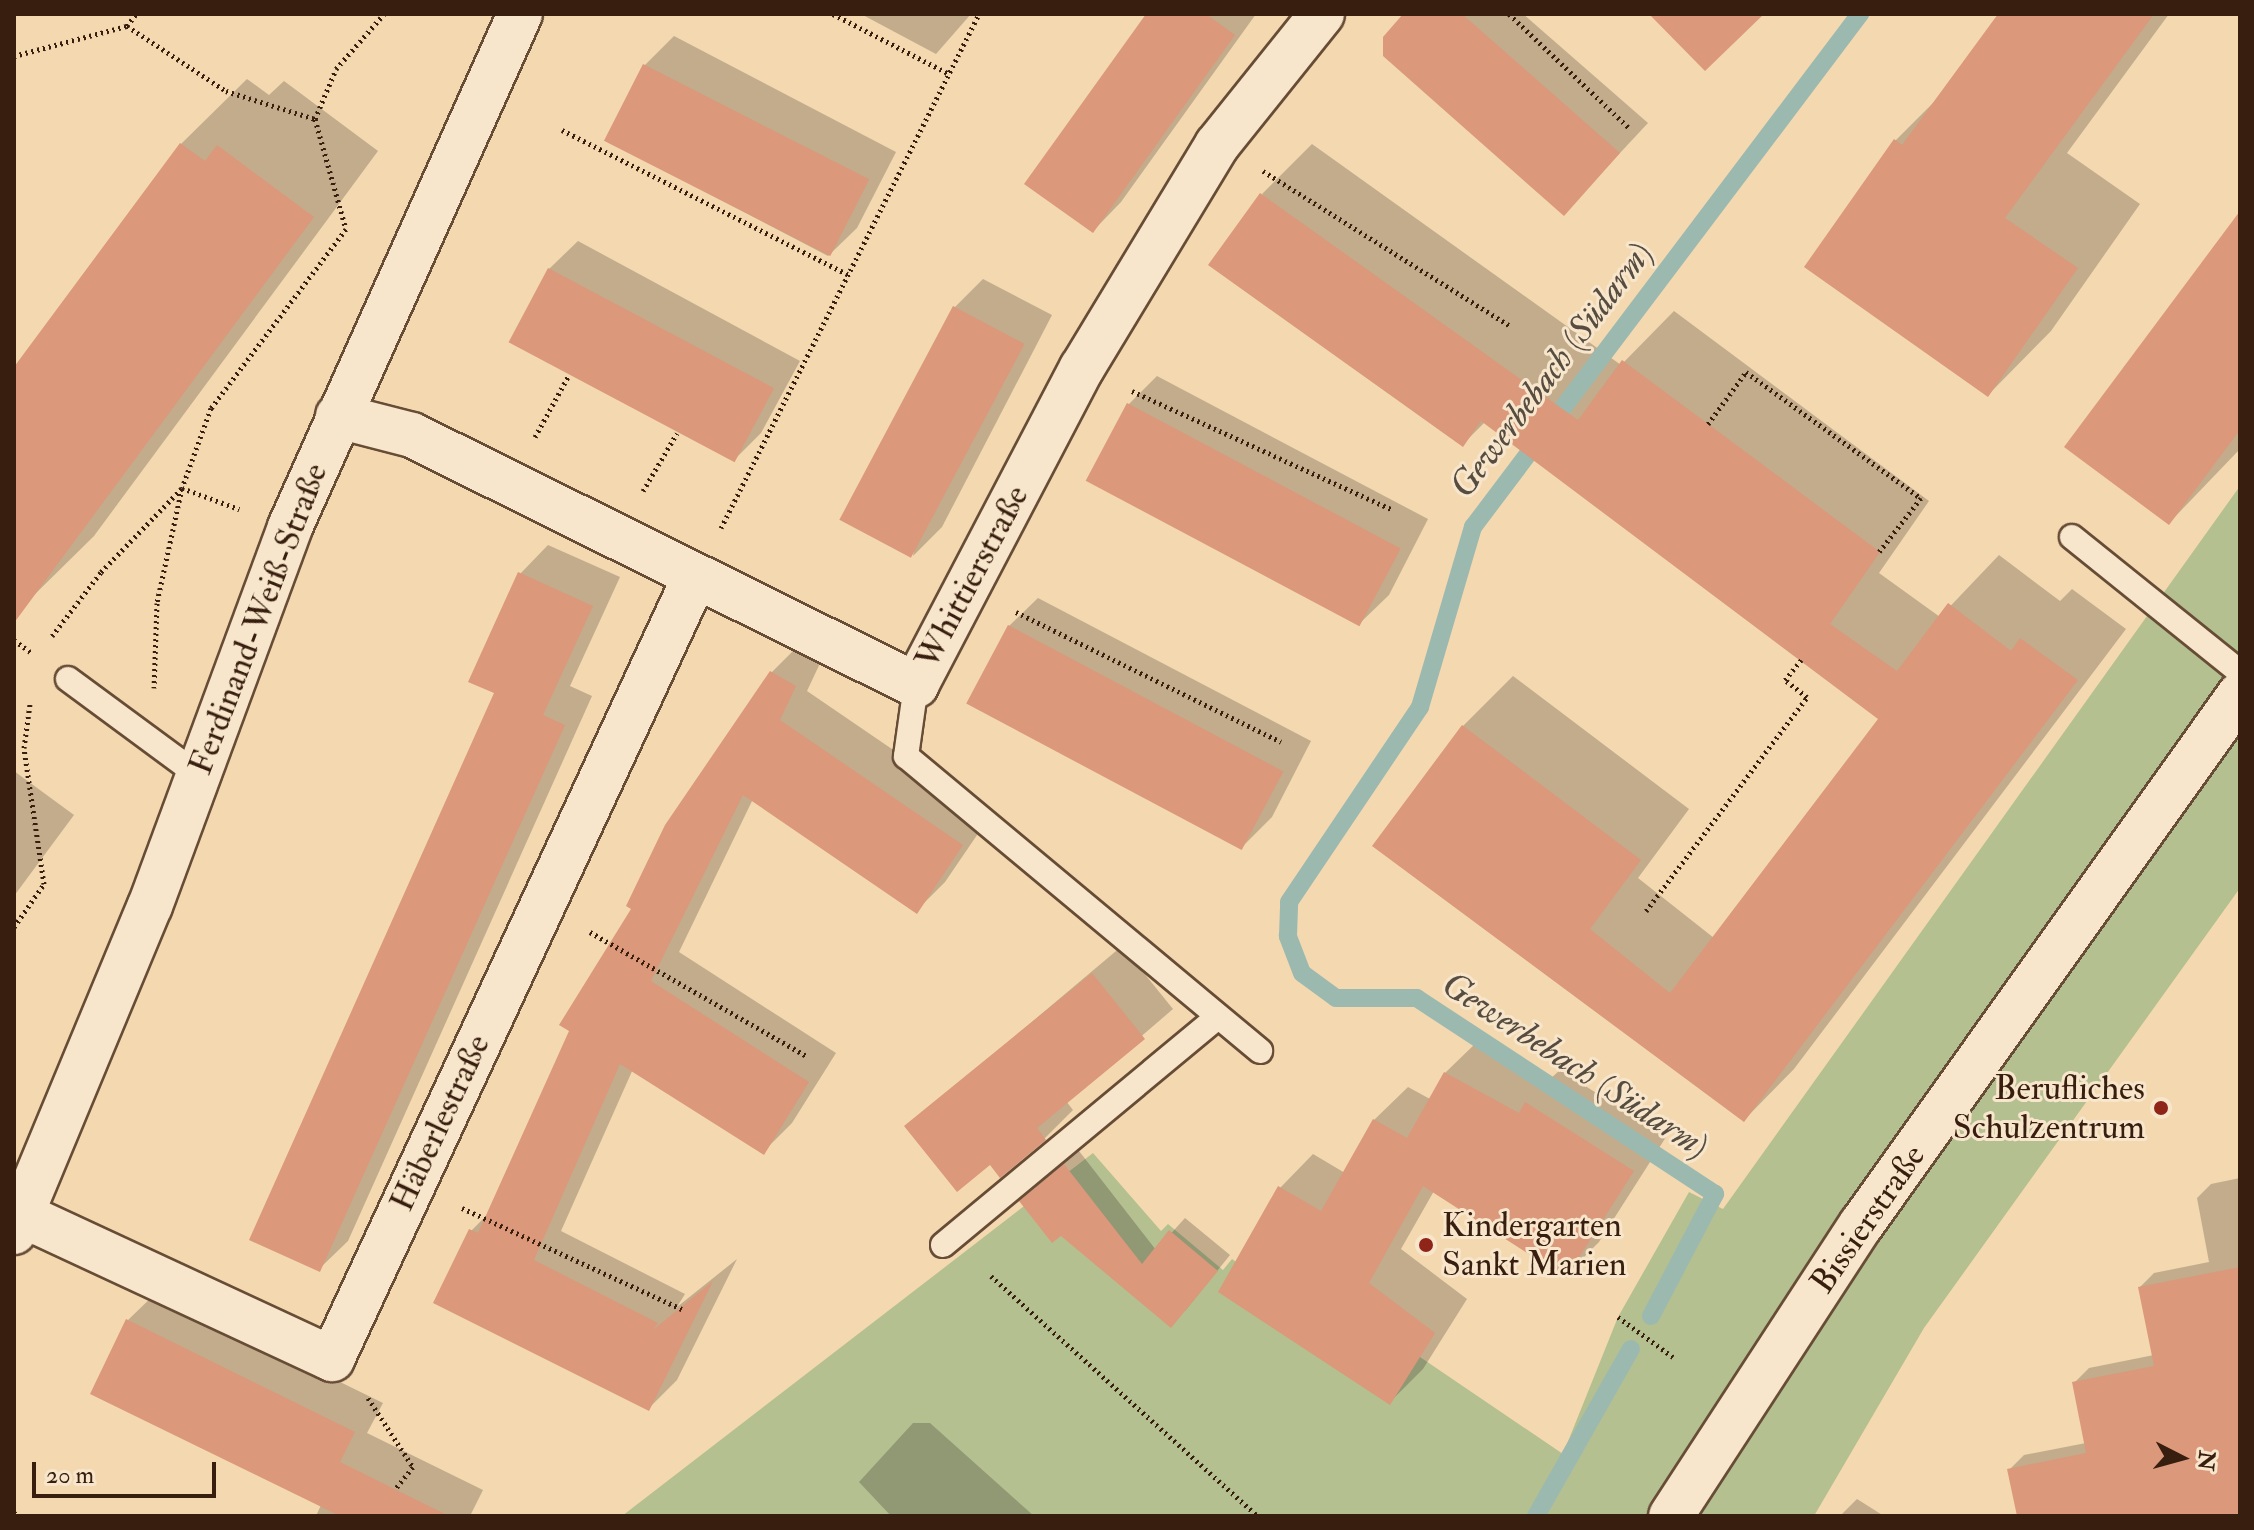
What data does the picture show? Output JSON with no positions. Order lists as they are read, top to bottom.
{
  "streets": {
    "street": [
      "Whittierstraße",
      "Ferdinand-Weiß-Straße",
      "Häberlestraße",
      "Bissierstraße"
    ]
  },
  "crossings": [
    ["Whittierstraße", "Ferdinand-Weiß-Straße"],
    ["Whittierstraße", "Häberlestraße"]
  ],
  "water": ["Gewerbebach (Südarm)"],
  "places": ["Berufliches Schulzentrum", "Kindergarten Sankt Marien"],
  "scale_bar": "20 m",
  "north": "right"
}
